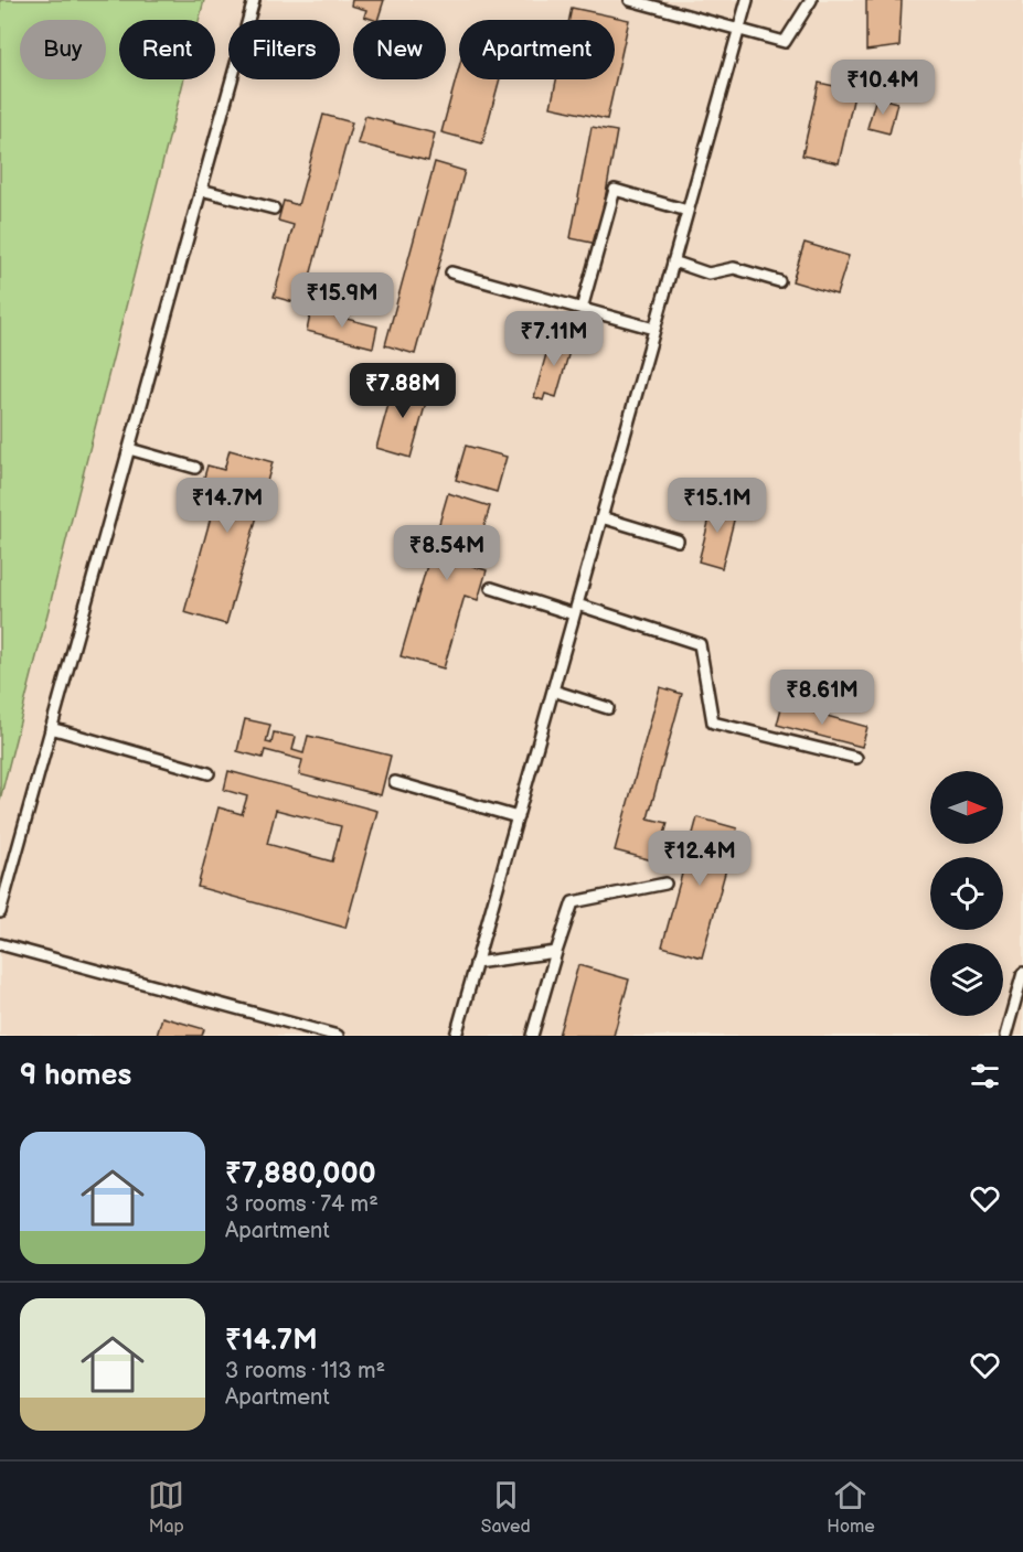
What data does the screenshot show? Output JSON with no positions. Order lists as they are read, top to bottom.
{
  "north": "right",
  "page": {
    "chip": [
      "Buy",
      "Rent",
      "Filters",
      "New",
      "Apartment"
    ],
    "price": [
      "₹10.4M",
      "₹15.9M",
      "₹7.11M",
      "₹7.88M",
      "₹14.7M",
      "₹15.1M",
      "₹8.54M",
      "₹8.61M",
      "₹12.4M"
    ],
    "heading": "9 homes",
    "list": [
      {
        "name": "₹7,880,000",
        "note": "3 rooms · 74 m² · Apartment"
      },
      {
        "name": "₹14.7M",
        "note": "3 rooms · 113 m² · Apartment"
      }
    ],
    "tabs": ["Map", "Saved", "Home"]
  }
}
